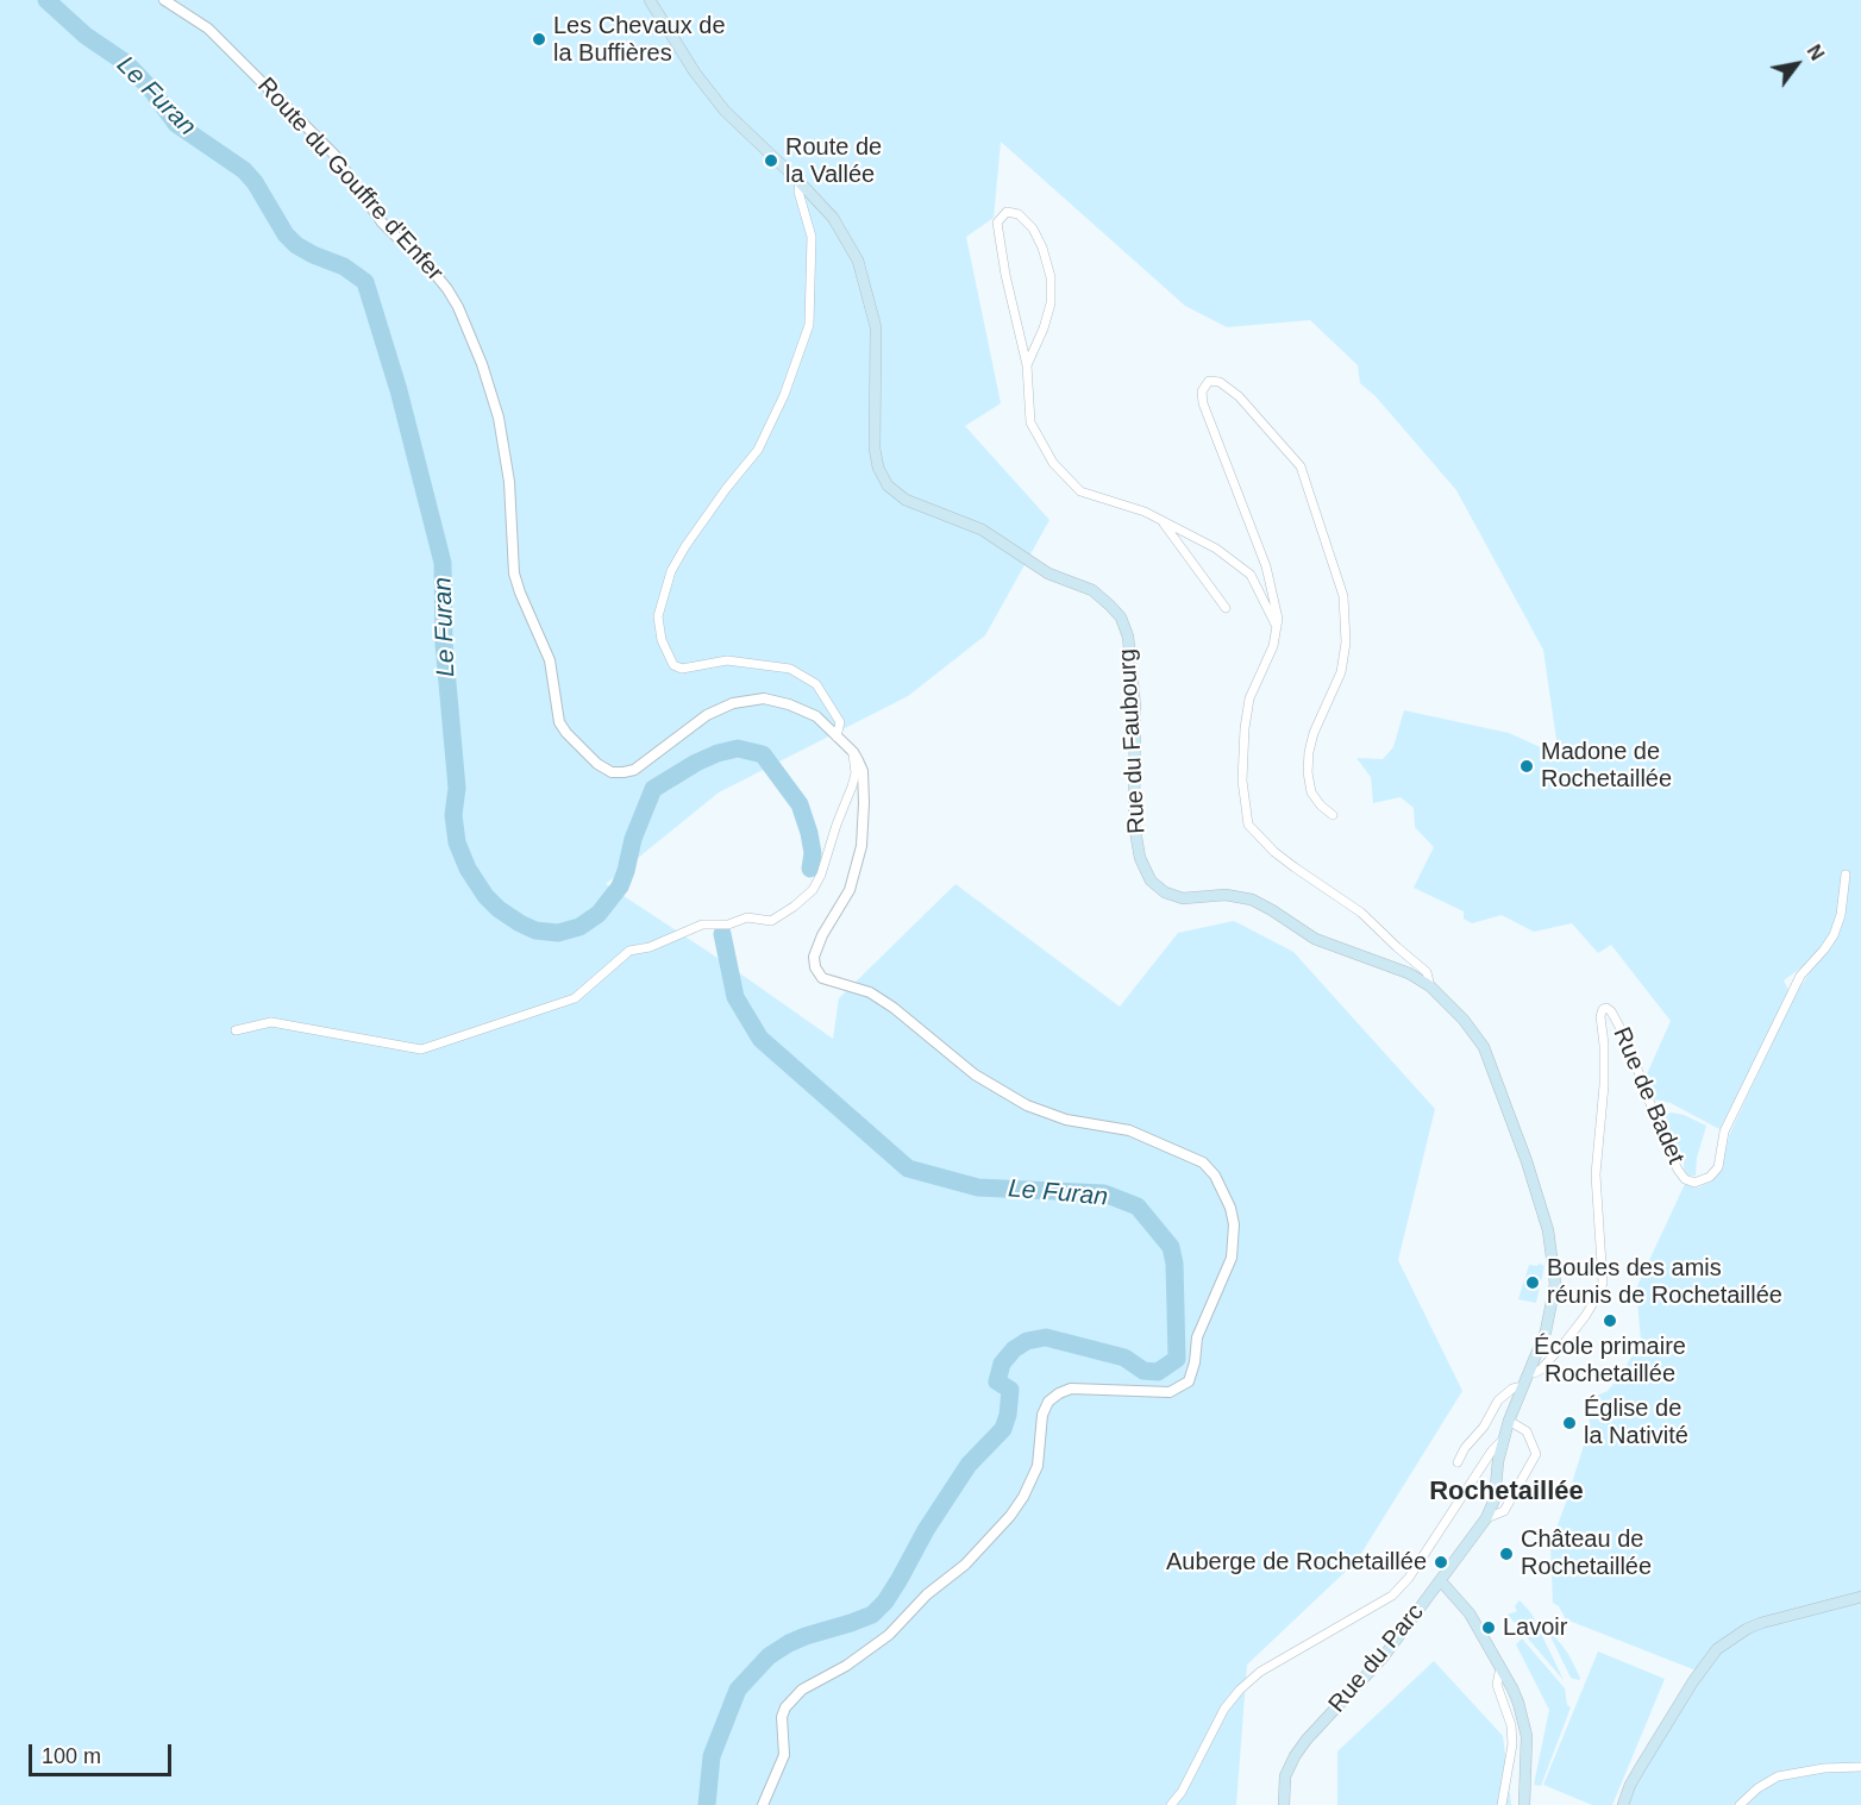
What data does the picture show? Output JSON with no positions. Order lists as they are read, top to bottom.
{
  "streets": {
    "main road": ["Rue du Faubourg", "Rue du Parc"],
    "street": ["Route du Gouffre d'Enfer", "Rue de Badet"]
  },
  "crossings": [
    ["Rue du Faubourg", "Rue de Badet"],
    ["Rue du Faubourg", "Rue du Parc"]
  ],
  "districts": ["Rochetaillée"],
  "water": ["Le Furan"],
  "places": [
    "Les Chevaux de la Buffières",
    "Route de la Vallée",
    "Madone de Rochetaillée",
    "Boules des amis réunis de Rochetaillée",
    "École primaire Rochetaillée",
    "Église de la Nativité",
    "Château de Rochetaillée",
    "Auberge de Rochetaillée",
    "Lavoir"
  ],
  "scale_bar": "100 m",
  "north": "top right"
}
